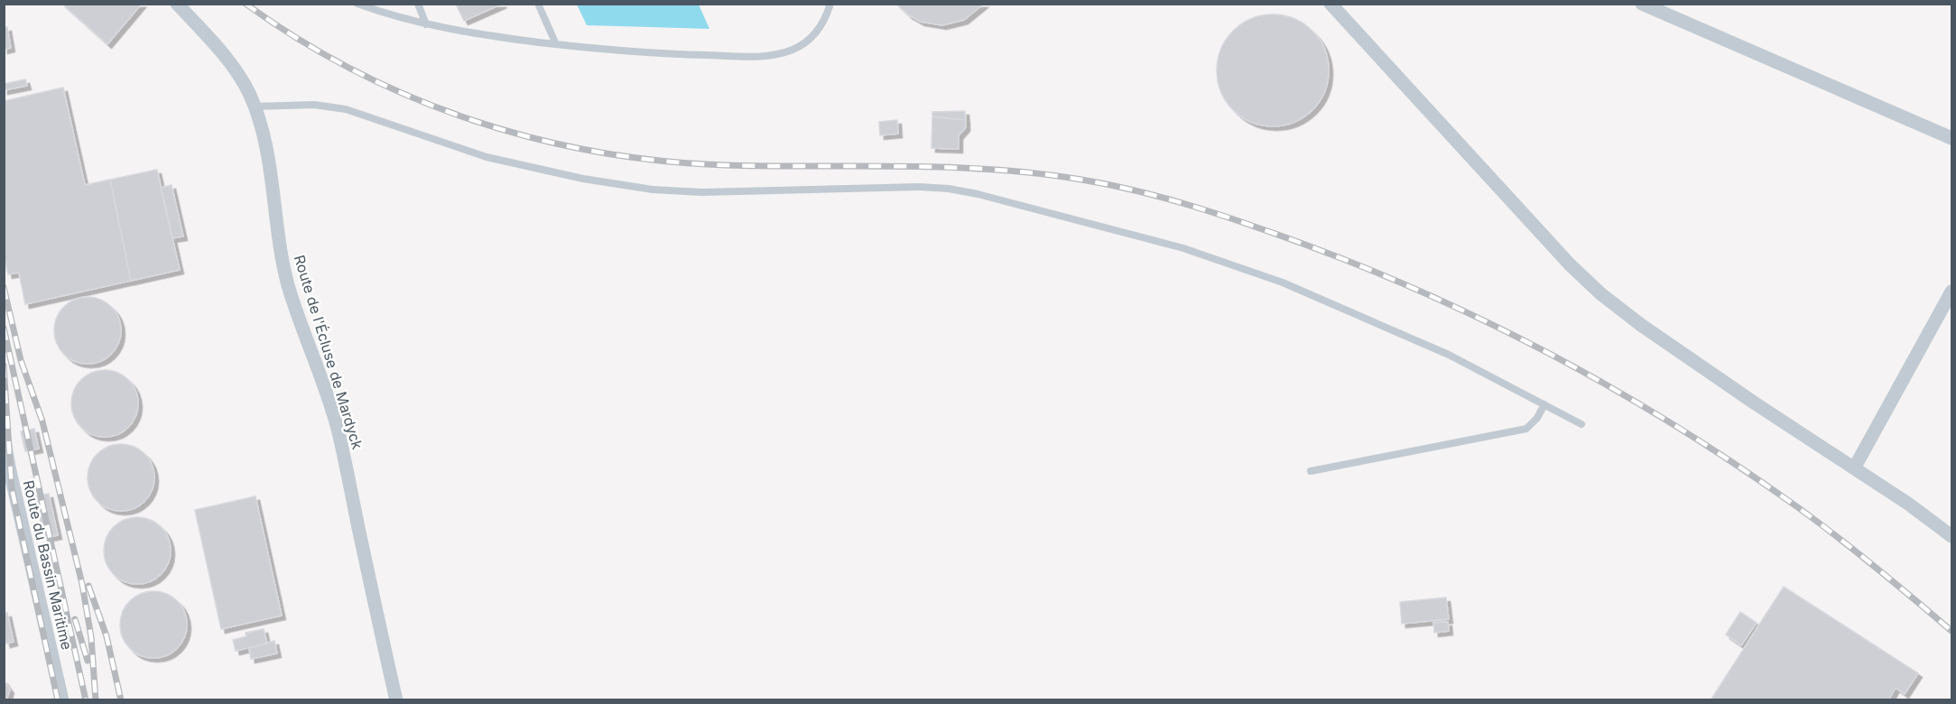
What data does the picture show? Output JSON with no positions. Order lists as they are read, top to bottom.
{
  "streets": {
    "street": ["Route de l'Écluse de Mardyck", "Route du Bassin Maritime"]
  }
}
